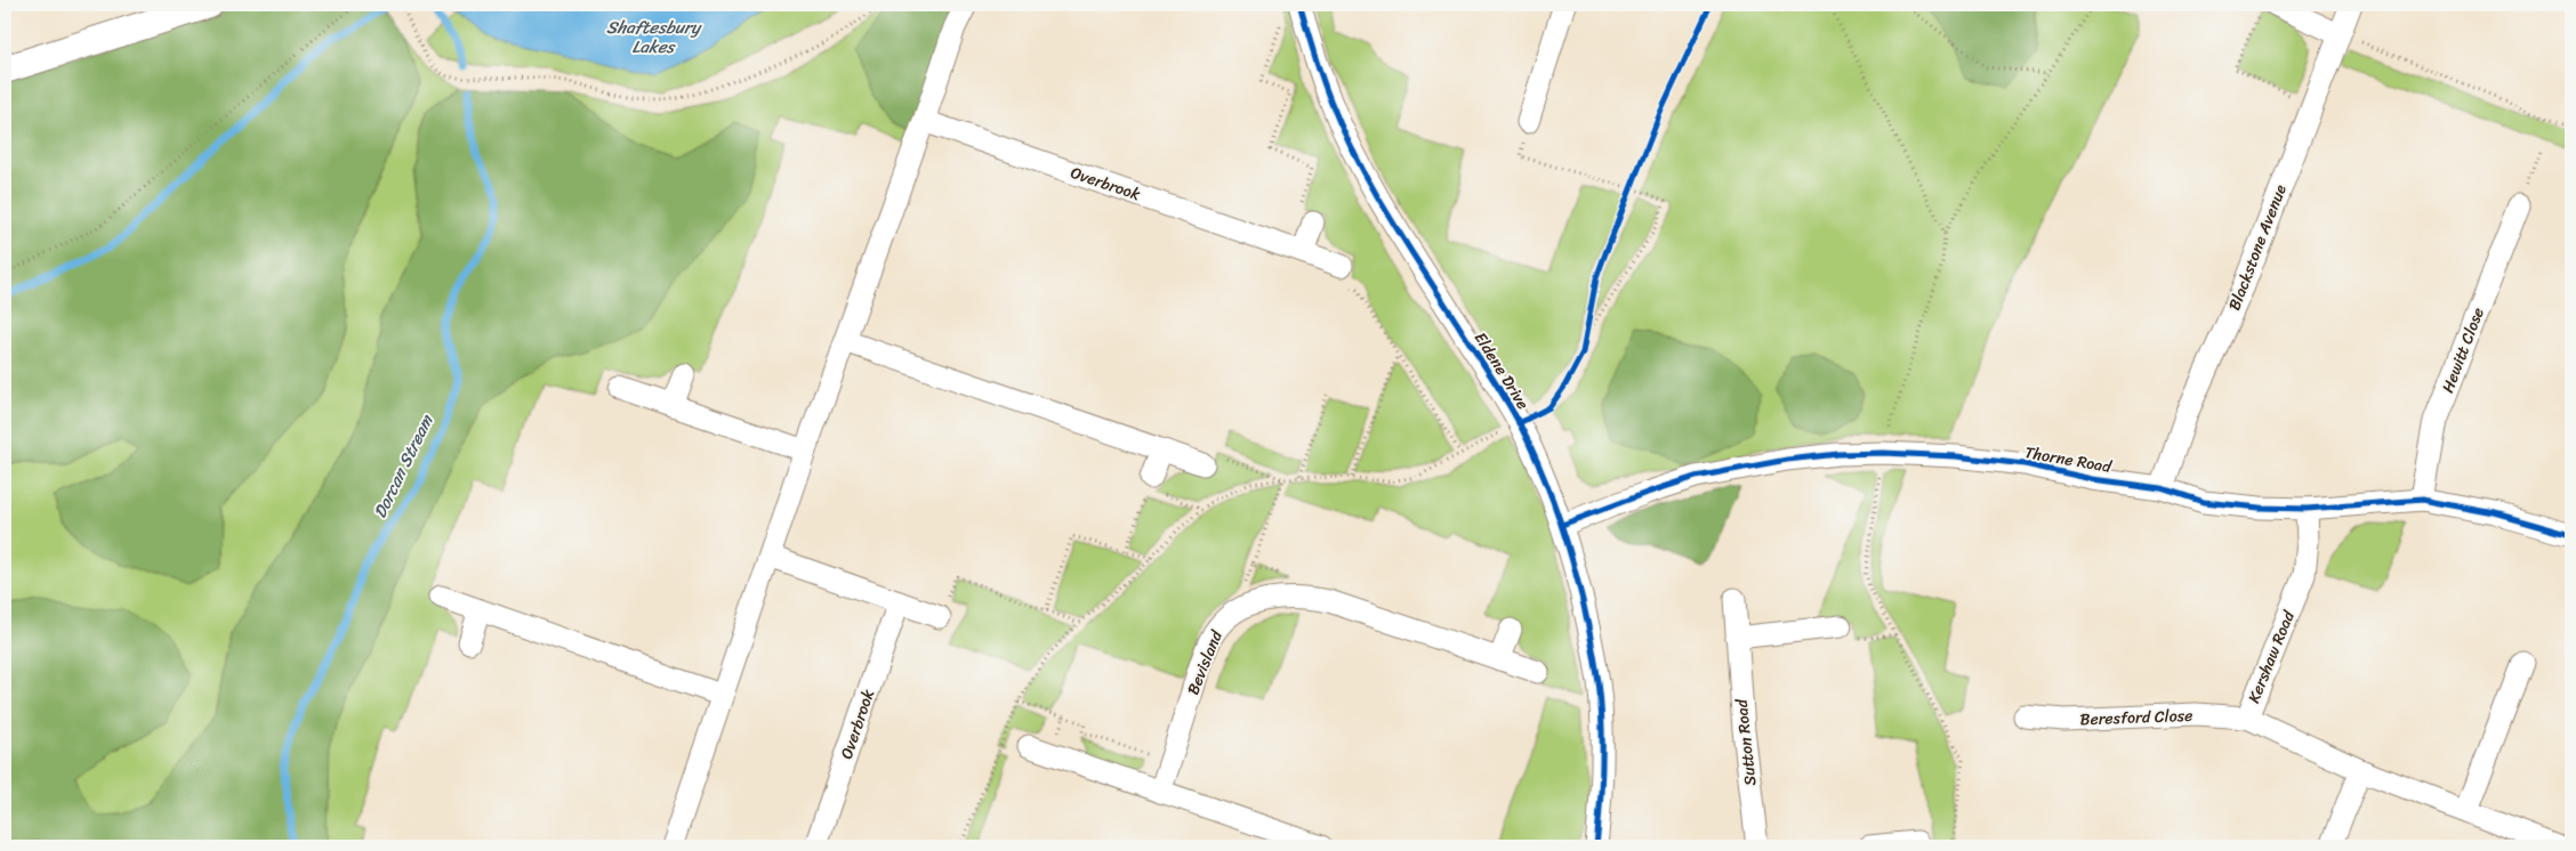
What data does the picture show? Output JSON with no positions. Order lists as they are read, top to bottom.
{
  "streets": {
    "street": [
      "Overbrook",
      "Blackstone Avenue",
      "Hewitt Close",
      "Eldene Drive",
      "Thorne Road",
      "Kershaw Road",
      "Bevisland",
      "Beresford Close",
      "Sutton Road"
    ]
  },
  "crossings": [
    ["Blackstone Avenue", "Thorne Road"],
    ["Hewitt Close", "Thorne Road"],
    ["Eldene Drive", "Thorne Road"],
    ["Thorne Road", "Kershaw Road"],
    ["Kershaw Road", "Beresford Close"]
  ],
  "water": ["Shaftesbury Lakes", "Dorcan Stream"]
}
